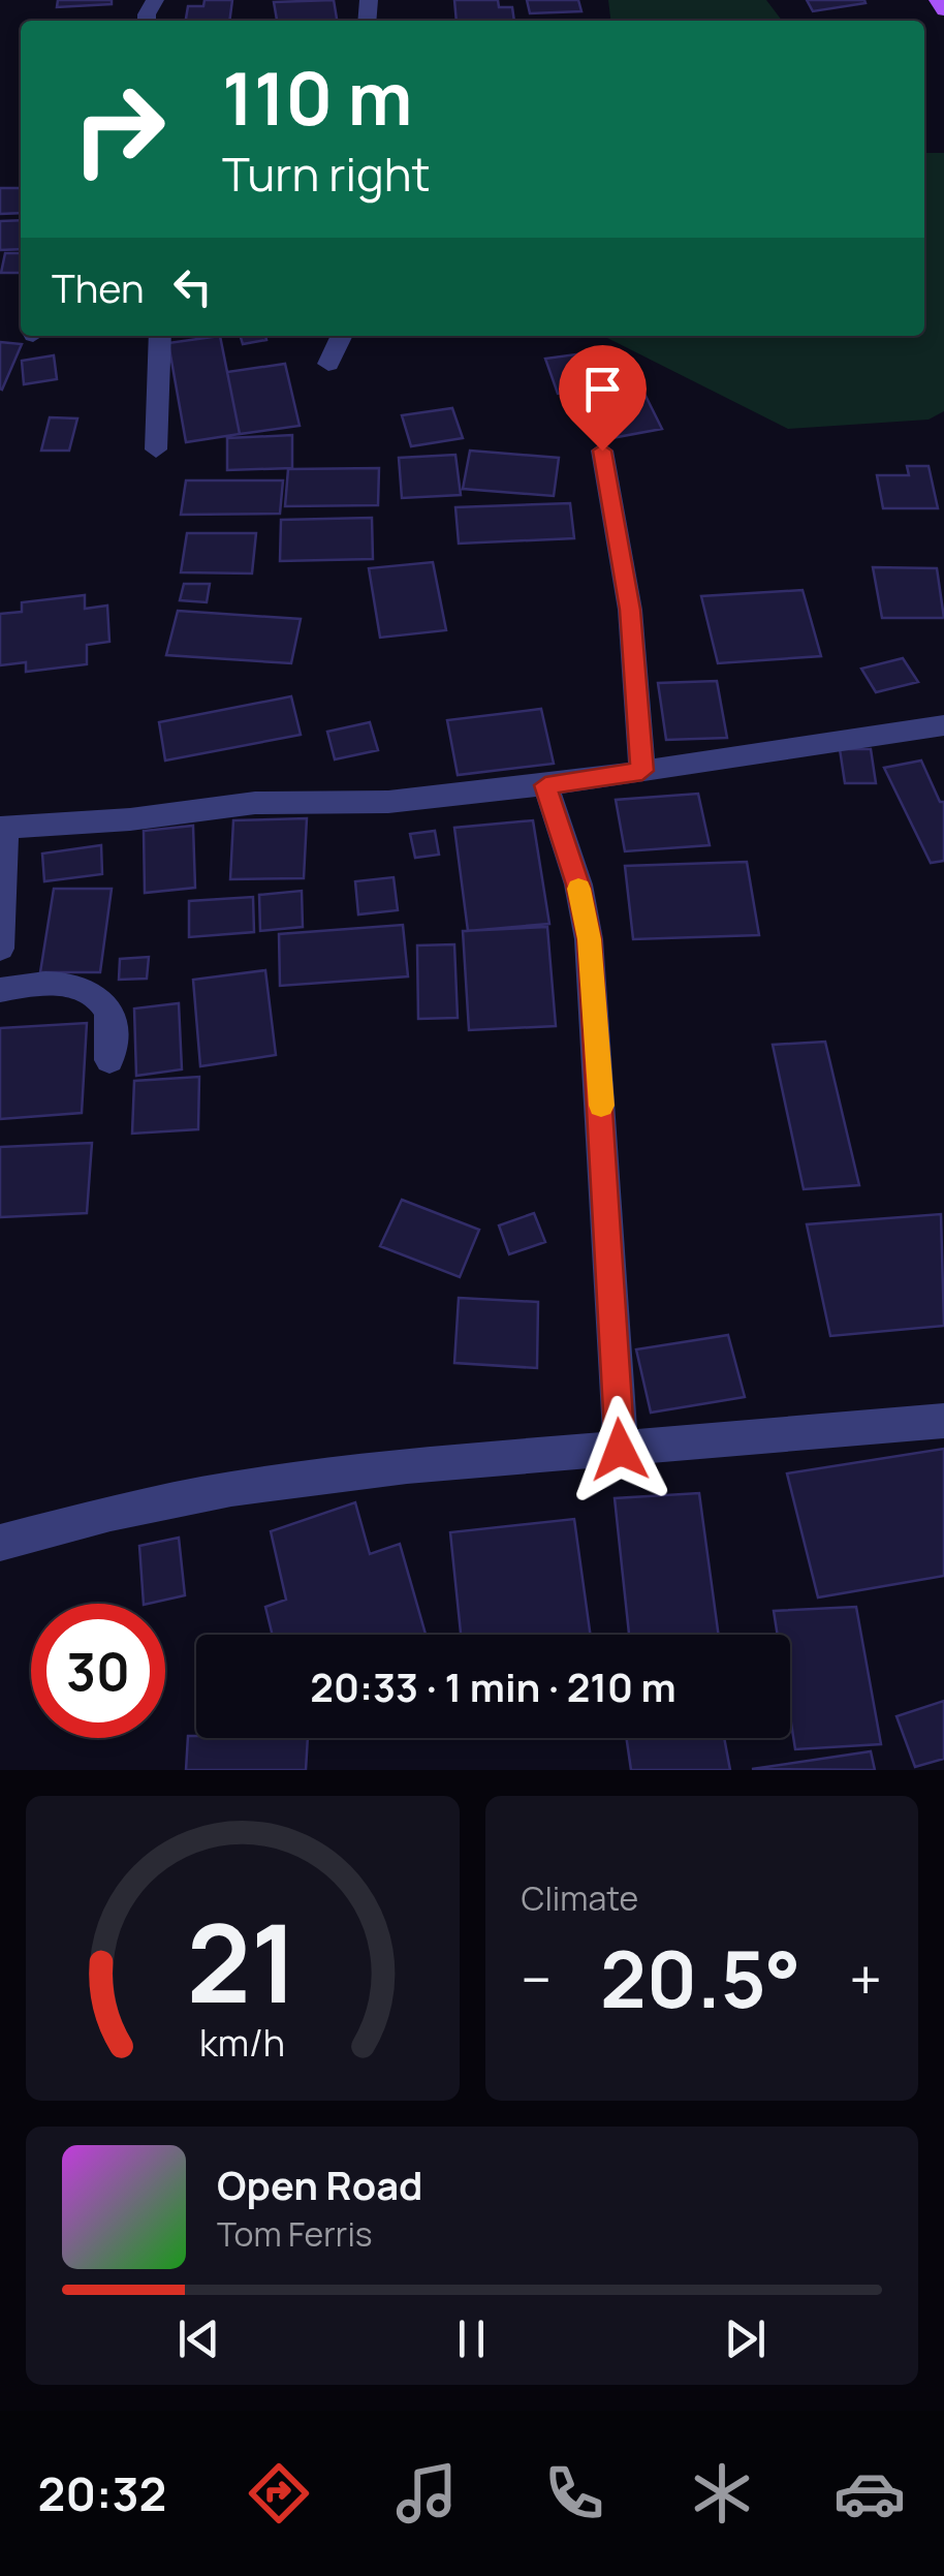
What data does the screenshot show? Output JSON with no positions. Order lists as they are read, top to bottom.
{
  "page": {
    "turn": ["110 m", "Turn right"],
    "then": "Then",
    "limit": "30",
    "trip": "20:33 · 1 min · 210 m",
    "tile": "Climate",
    "heat": ["−", "20.5°", "+"],
    "song": ["Open Road", "Tom Ferris"],
    "tabs": "20:32",
    "gauge": ["21", "km/h"]
  }
}
